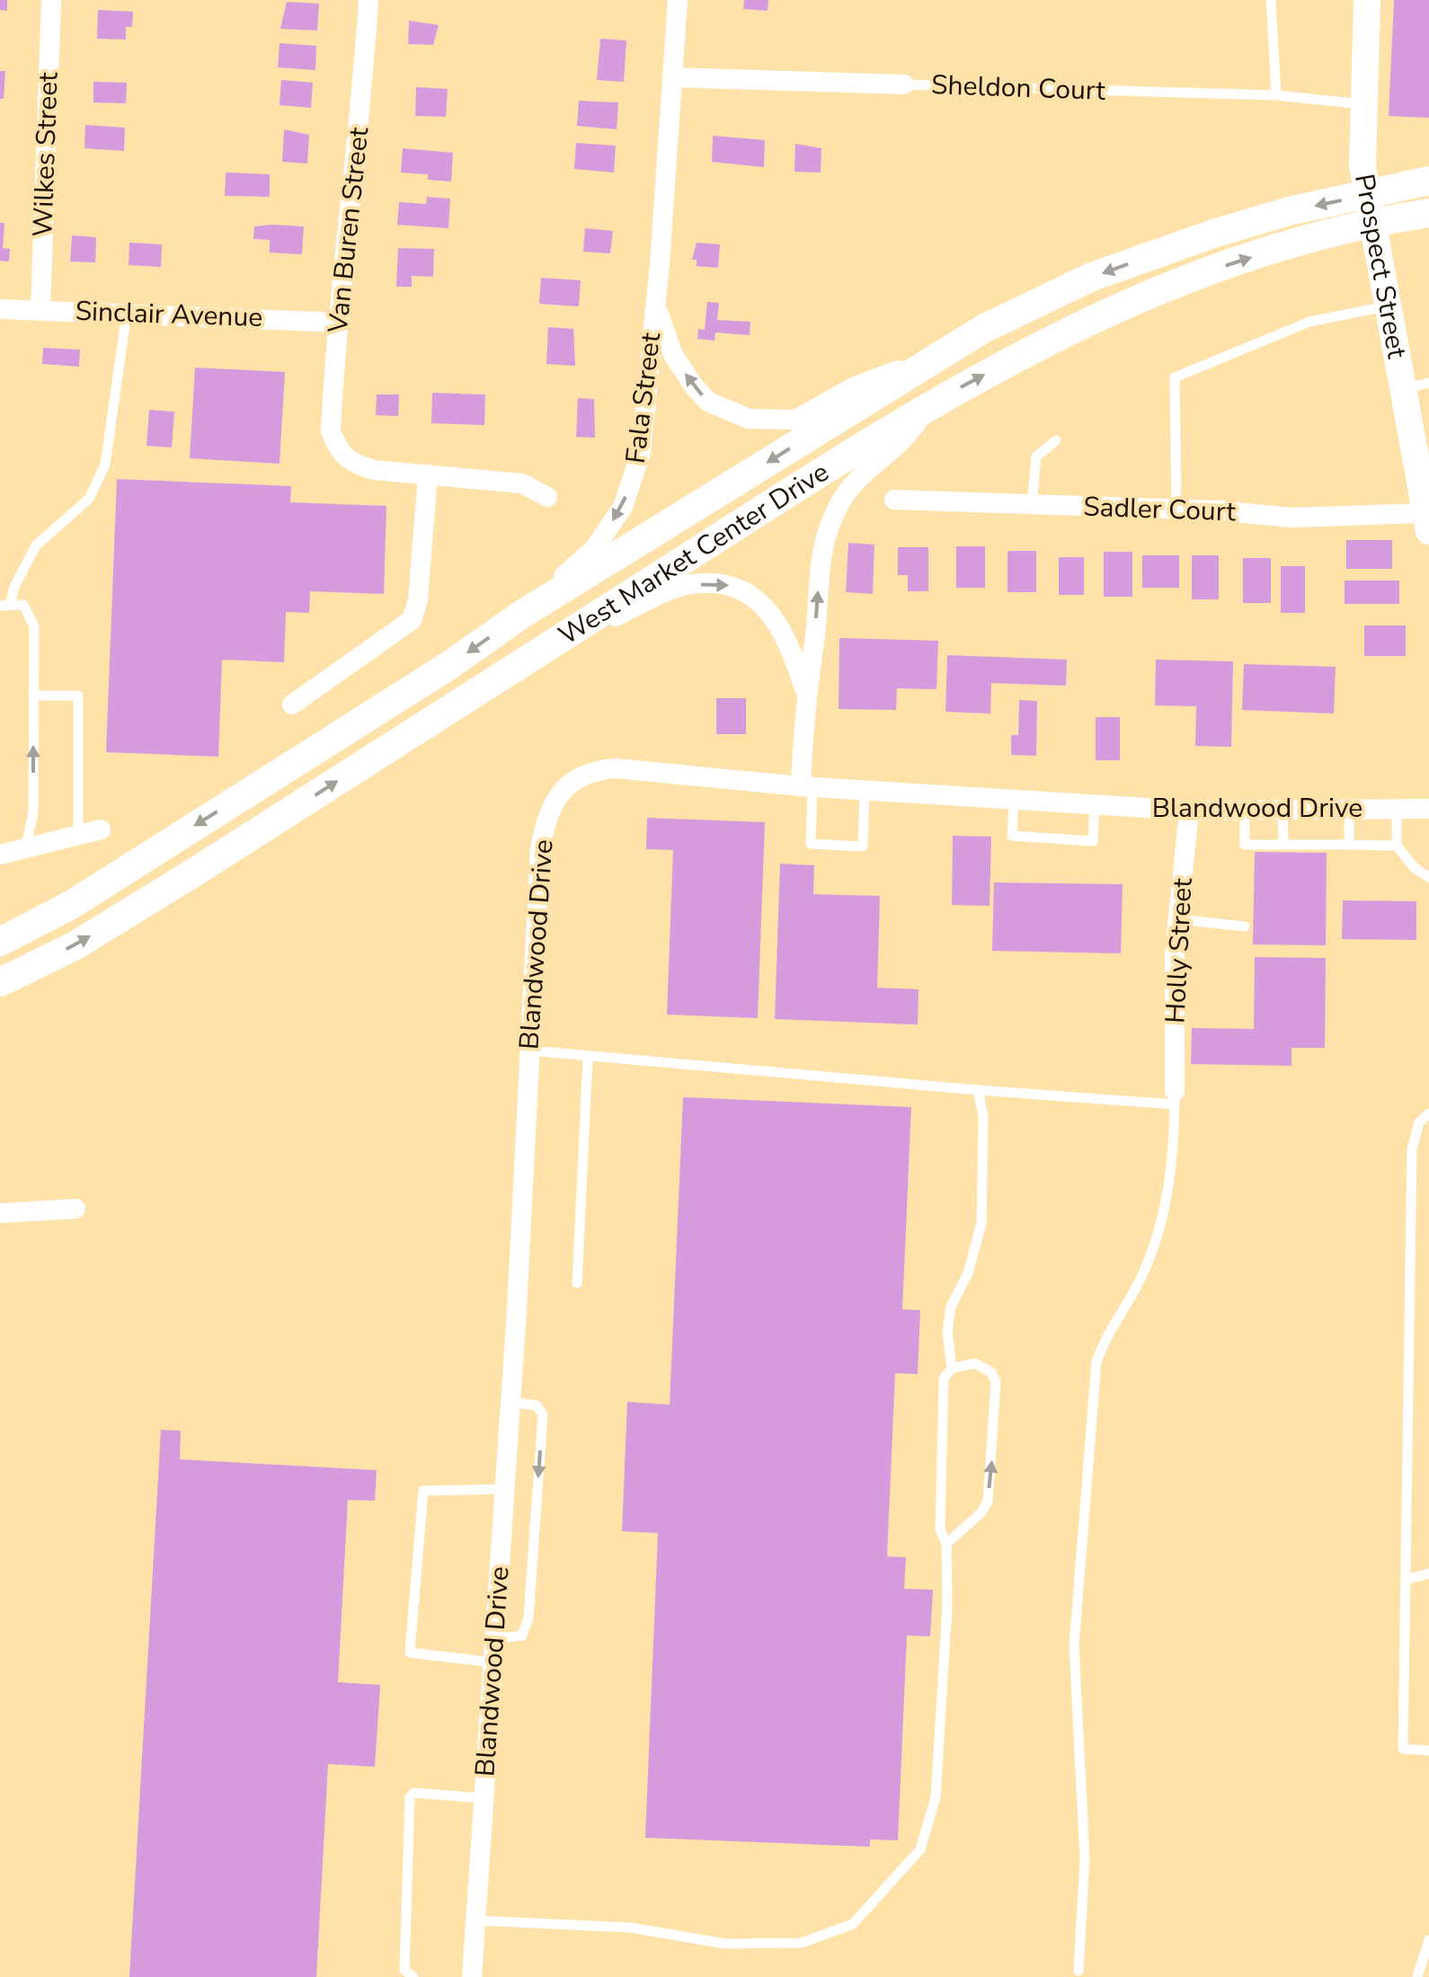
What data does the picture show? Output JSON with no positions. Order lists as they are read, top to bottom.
{
  "streets": {
    "main road": ["West Market Center Drive"],
    "street": [
      "Sheldon Court",
      "Wilkes Street",
      "Van Buren Street",
      "Prospect Street",
      "Sinclair Avenue",
      "Fala Street",
      "Sadler Court",
      "Blandwood Drive",
      "Holly Street"
    ]
  },
  "crossings": [
    ["Sheldon Court", "Prospect Street"],
    ["Sheldon Court", "Fala Street"],
    ["Wilkes Street", "Sinclair Avenue"],
    ["Van Buren Street", "Sinclair Avenue"],
    ["Prospect Street", "Sadler Court"],
    ["Fala Street", "West Market Center Drive"],
    ["Blandwood Drive", "Holly Street"]
  ]
}
